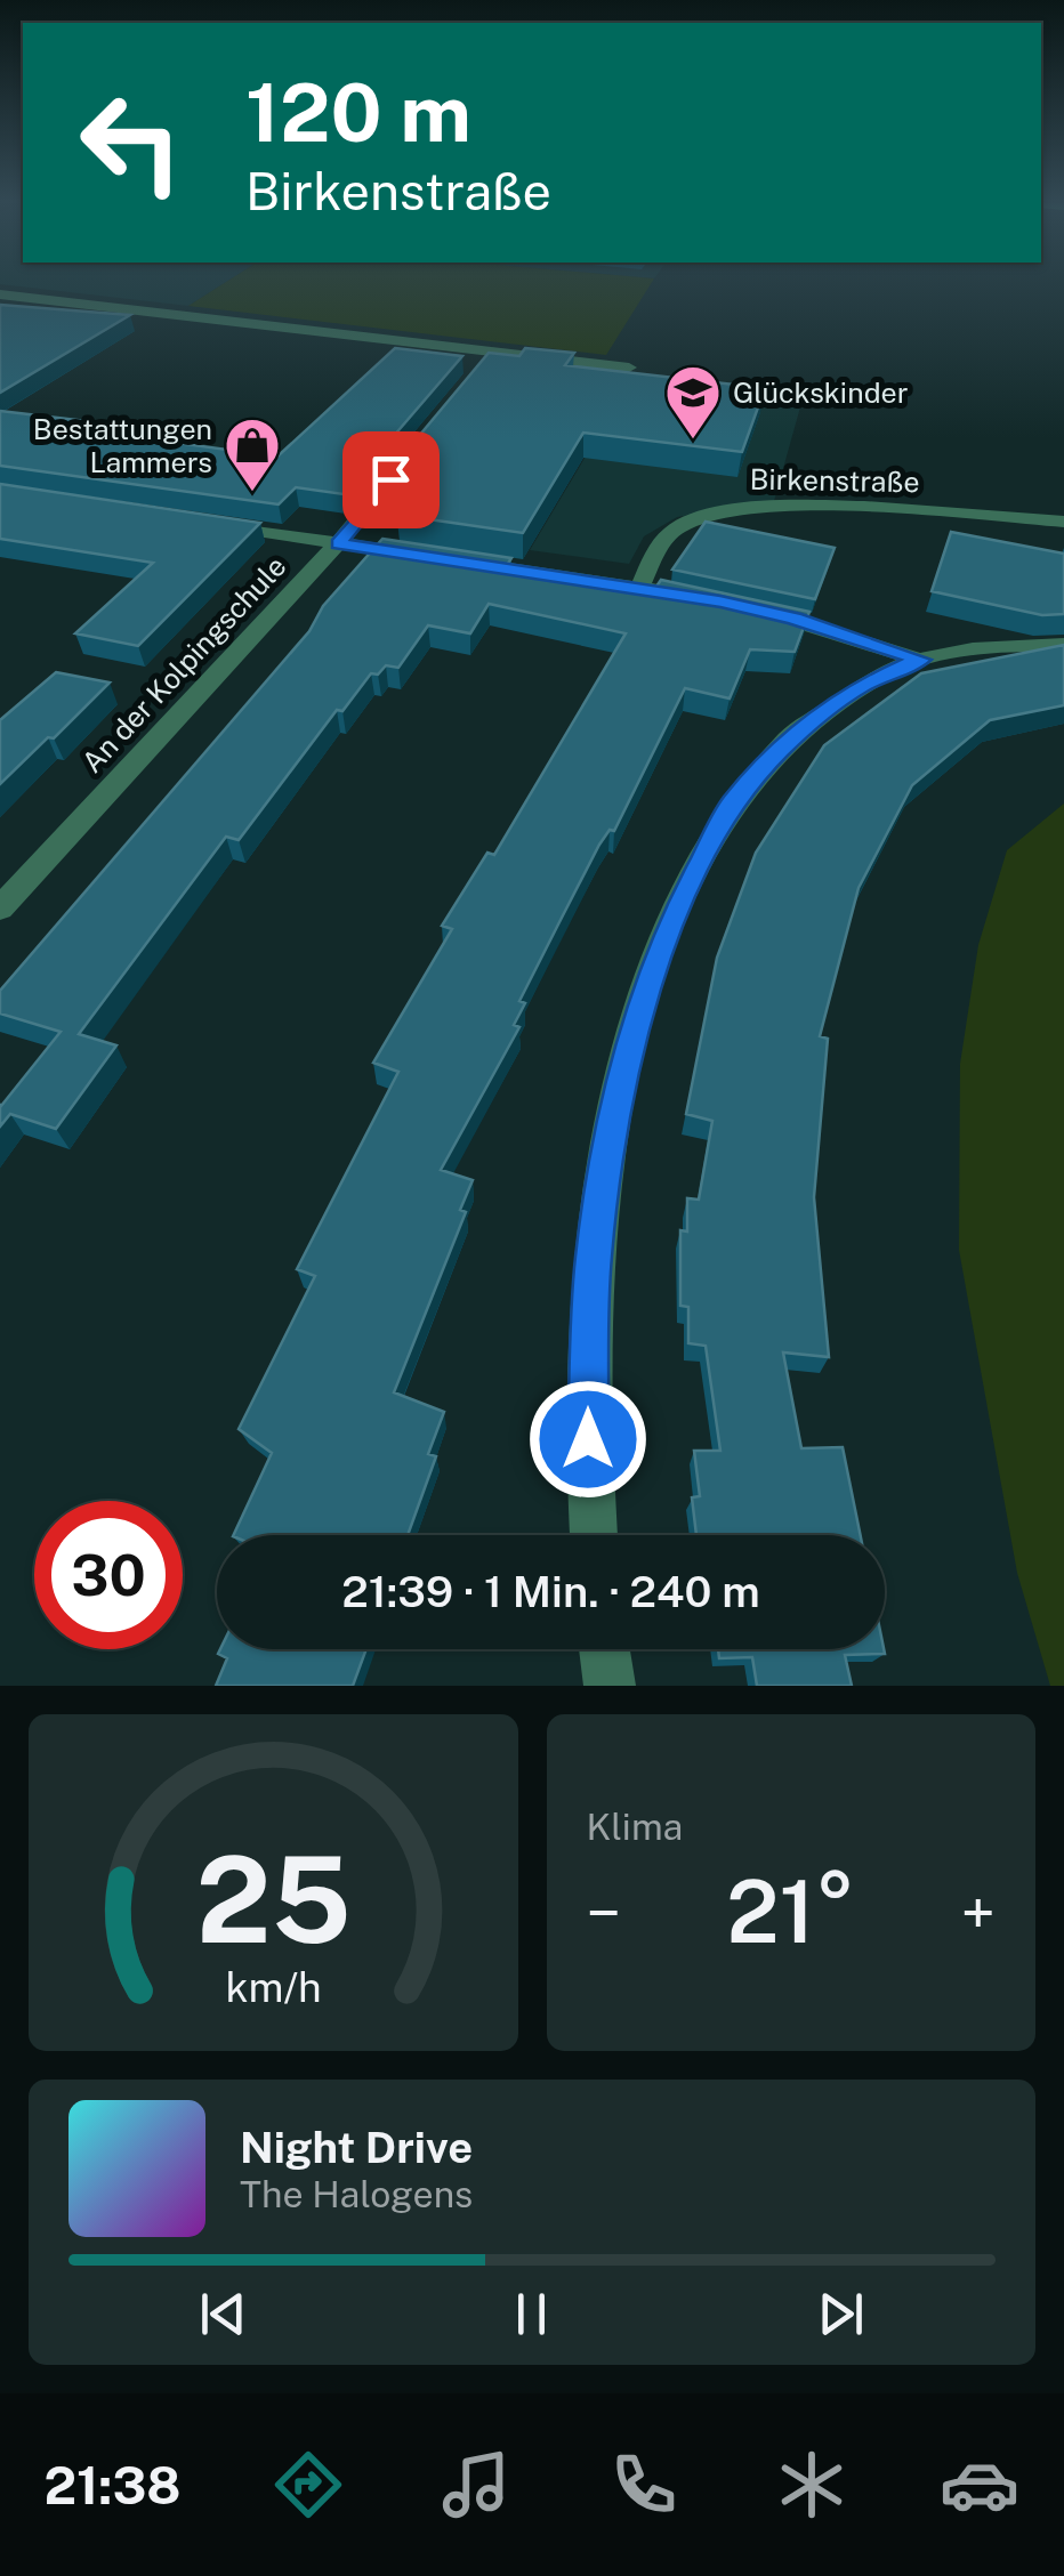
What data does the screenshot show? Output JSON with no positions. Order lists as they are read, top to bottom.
{
  "streets": {
    "street": ["Birkenstraße", "An der Kolpingschule"]
  },
  "places": {
    "school or university": ["Glückskinder"],
    "shop": ["Bestattungen Lammers"]
  },
  "page": {
    "turn": ["120 m", "Birkenstraße"],
    "limit": "30",
    "trip": "21:39 · 1 Min. · 240 m",
    "tile": "Klima",
    "heat": ["−", "21°", "+"],
    "song": ["Night Drive", "The Halogens"],
    "tabs": "21:38",
    "gauge": ["25", "km/h"]
  }
}
